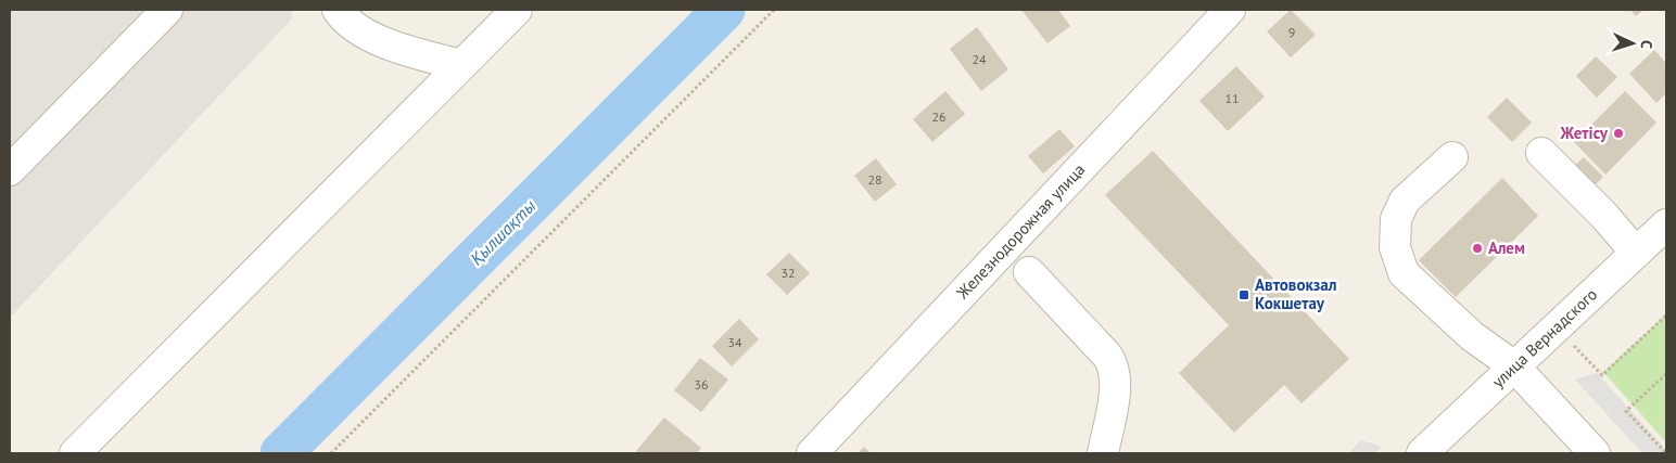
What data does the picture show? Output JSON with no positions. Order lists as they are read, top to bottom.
{
  "streets": {
    "street": ["Железнодорожная улица", "улица Вернадского"]
  },
  "water": ["Қылшақты"],
  "places": {
    "other": ["Жетісу", "Алем"],
    "transit": ["Автовокзал Кокшетау"]
  },
  "house_numbers": [
    "9",
    "24",
    "11",
    "26",
    "28",
    "32",
    "34",
    "36"
  ],
  "north": "right"
}
